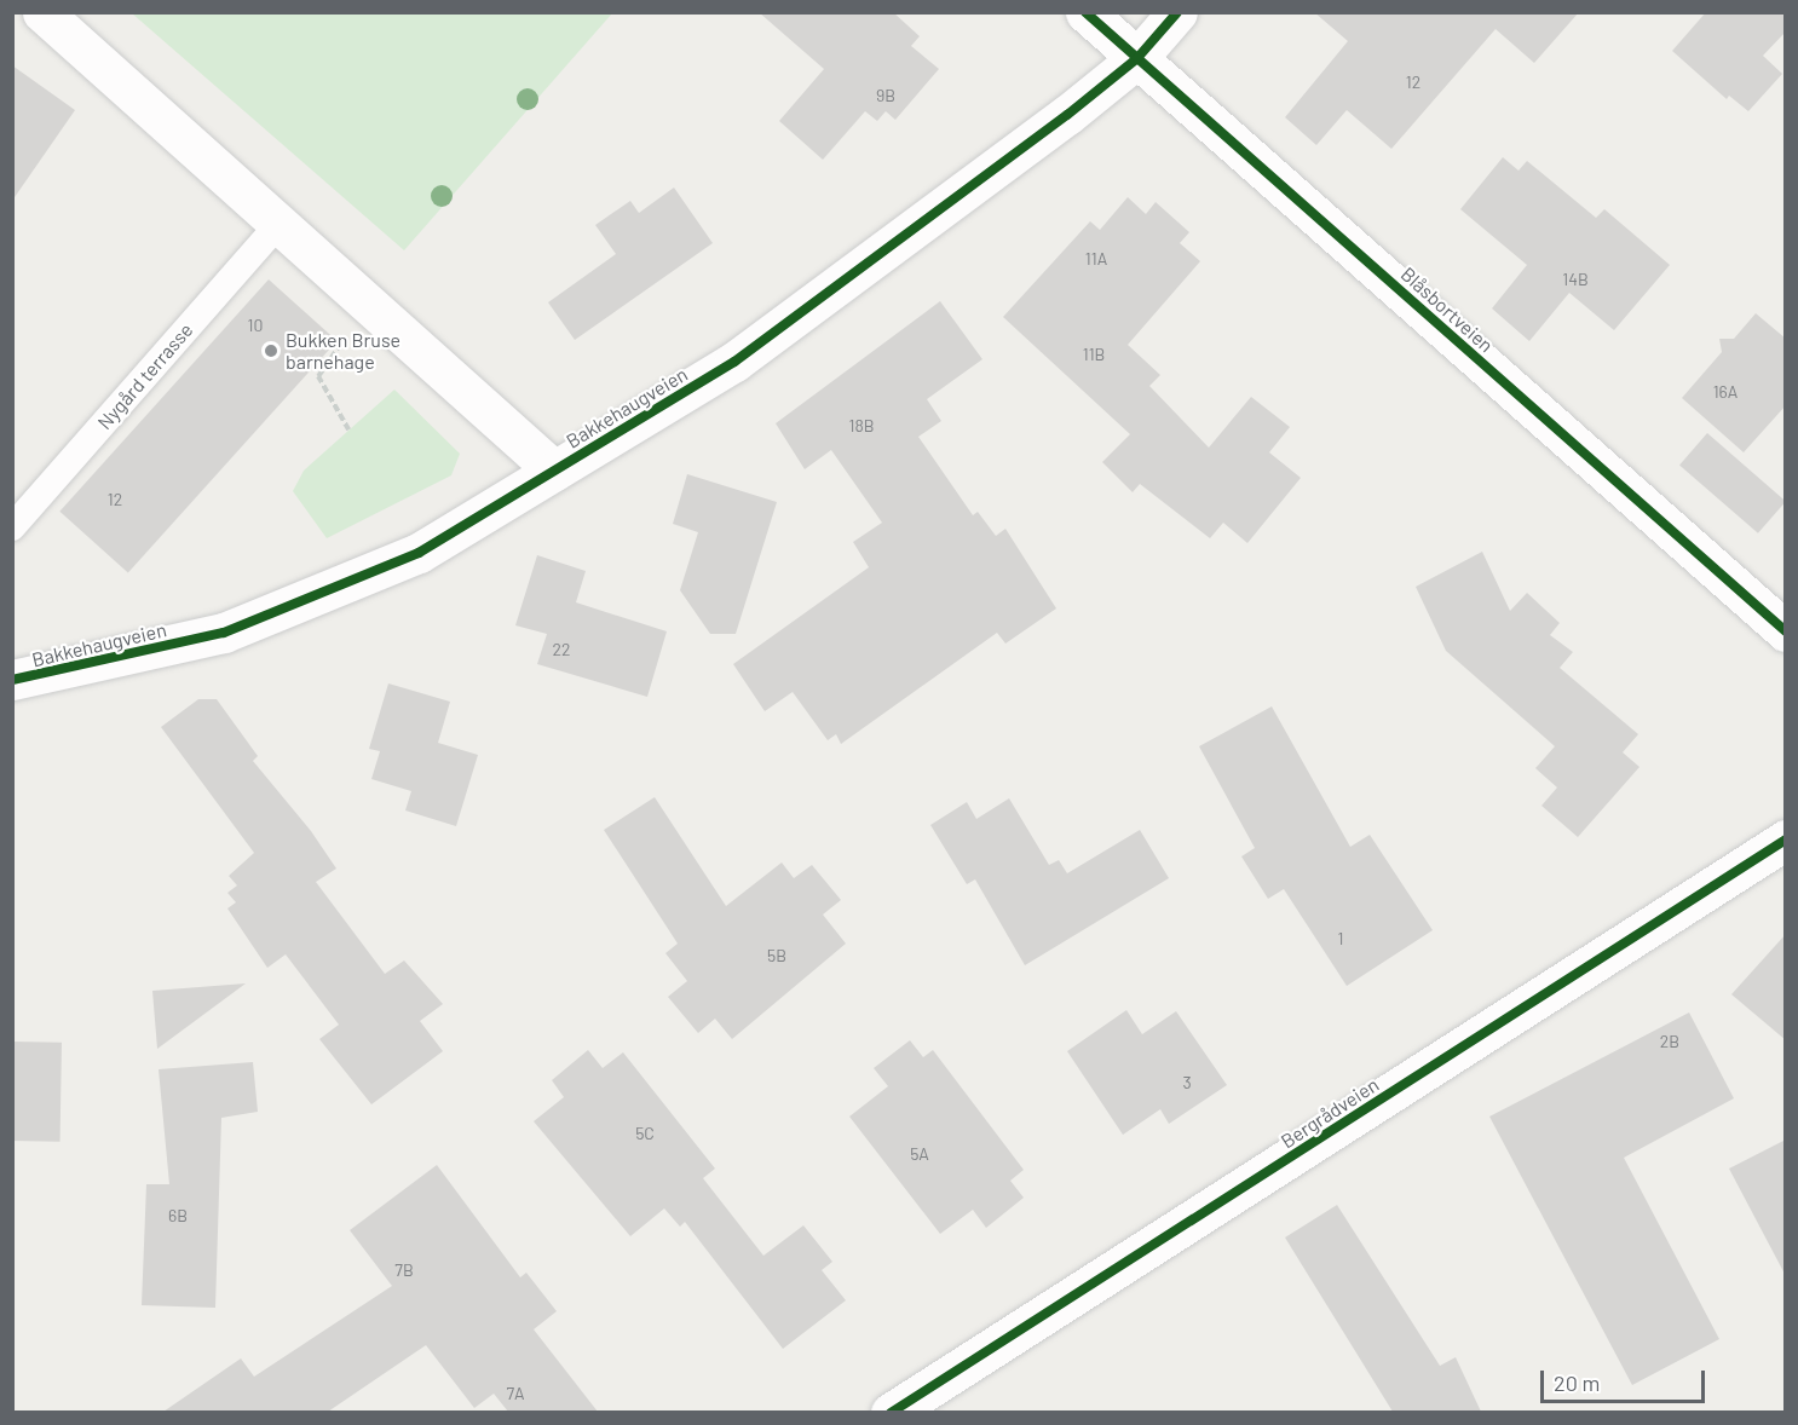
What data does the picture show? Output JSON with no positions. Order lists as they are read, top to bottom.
{
  "streets": {
    "street": ["Blåsbortveien", "Bakkehaugveien", "Bergrådveien"],
    "lane": ["Nygård terrasse"]
  },
  "crossings": [
    ["Blåsbortveien", "Bakkehaugveien"]
  ],
  "places": ["Bukken Bruse barnehage"],
  "house_numbers": [
    "12",
    "9B",
    "11A",
    "14B",
    "10",
    "11B",
    "16A",
    "18B",
    "12",
    "22",
    "1",
    "5B",
    "2B",
    "3",
    "5C",
    "5A",
    "6B",
    "7B",
    "7A"
  ],
  "scale_bar": "20 m"
}
